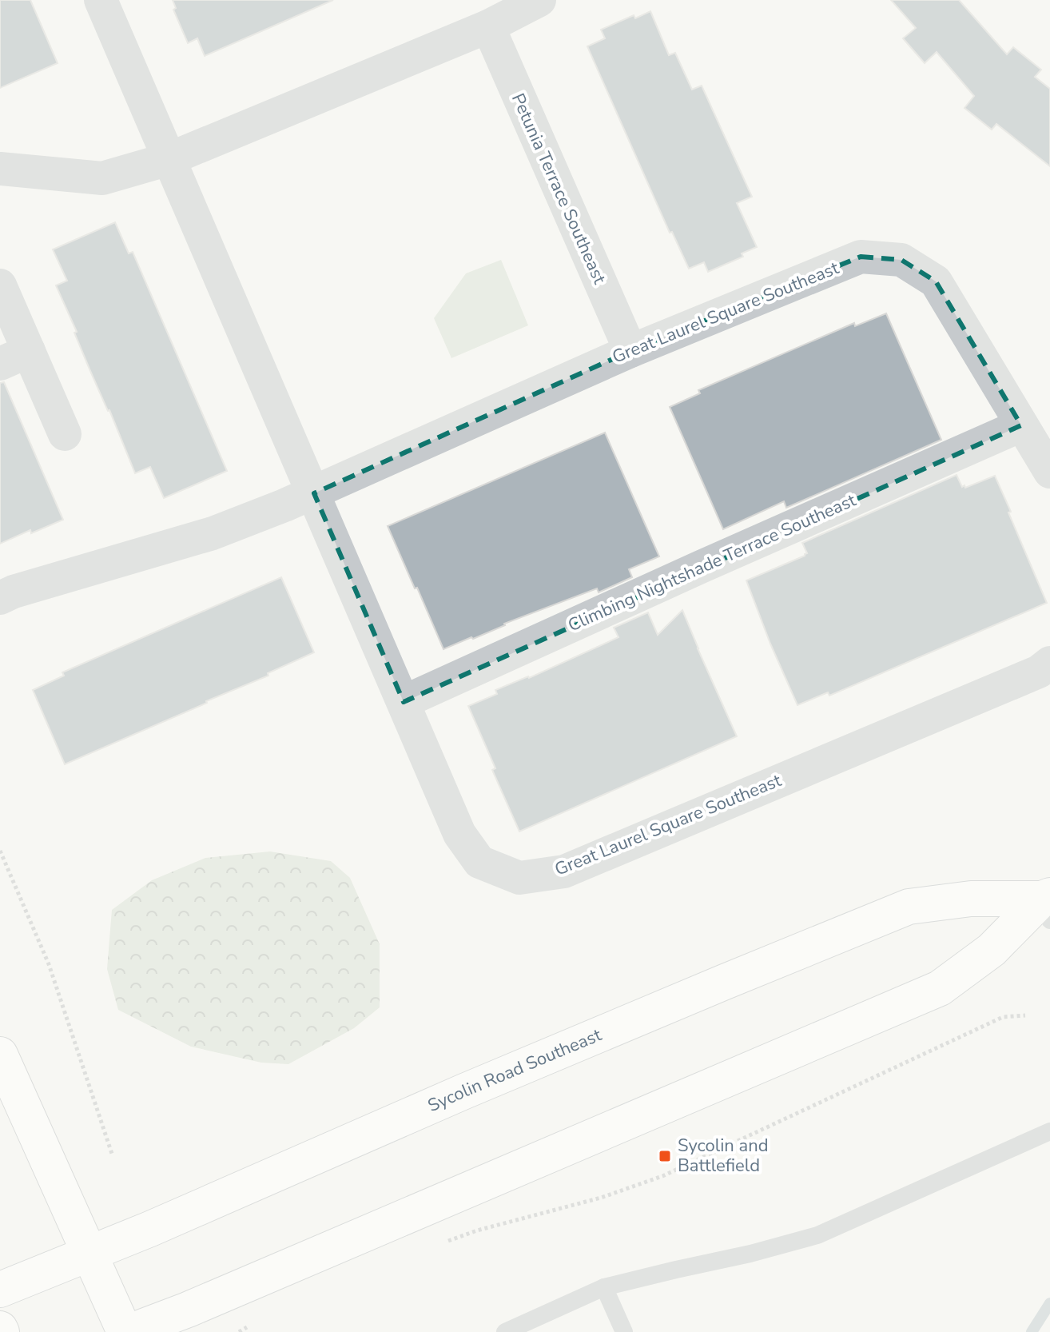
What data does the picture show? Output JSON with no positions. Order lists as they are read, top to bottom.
{
  "streets": {
    "main road": ["Sycolin Road Southeast"],
    "street": ["Petunia Terrace Southeast", "Great Laurel Square Southeast", "Climbing Nightshade Terrace Southeast"]
  },
  "crossings": [
    ["Petunia Terrace Southeast", "Great Laurel Square Southeast"],
    ["Great Laurel Square Southeast", "Climbing Nightshade Terrace Southeast"]
  ],
  "places": {
    "transit": ["Sycolin and Battlefield"]
  }
}
